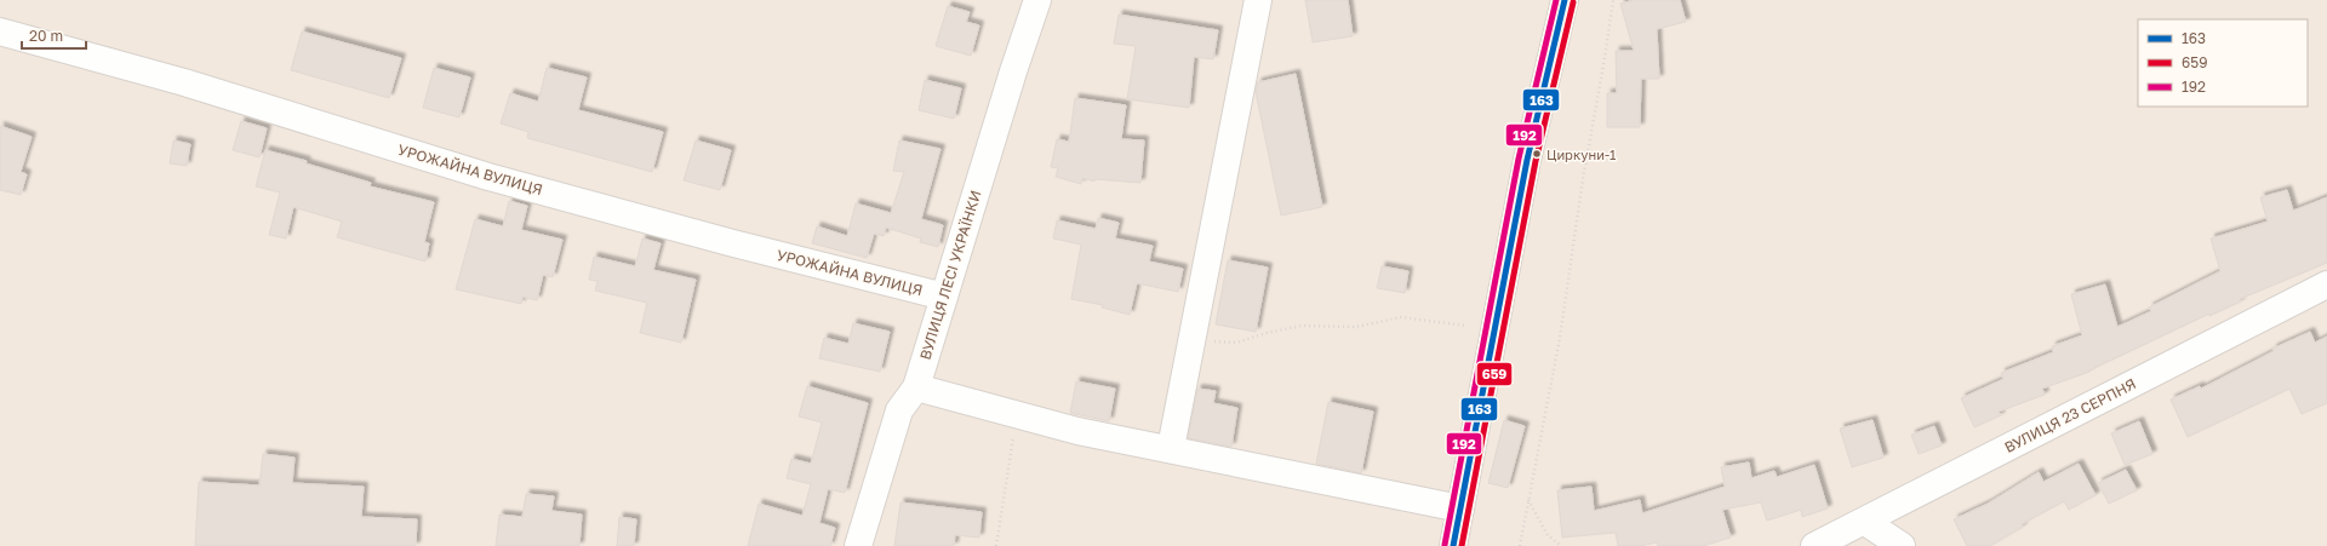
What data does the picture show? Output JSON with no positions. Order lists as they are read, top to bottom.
{
  "streets": {
    "street": ["УРОЖАЙНА ВУЛИЦЯ", "ВУЛИЦЯ ЛЕСІ УКРАЇНКИ", "ВУЛИЦЯ 23 СЕРПНЯ"]
  },
  "crossings": [
    ["УРОЖАЙНА ВУЛИЦЯ", "ВУЛИЦЯ ЛЕСІ УКРАЇНКИ"]
  ],
  "places": ["Циркуни-1"],
  "lines": ["transit line 163", "transit line 192", "transit line 659"],
  "legend": ["163", "659", "192"],
  "scale_bar": "20 m"
}
